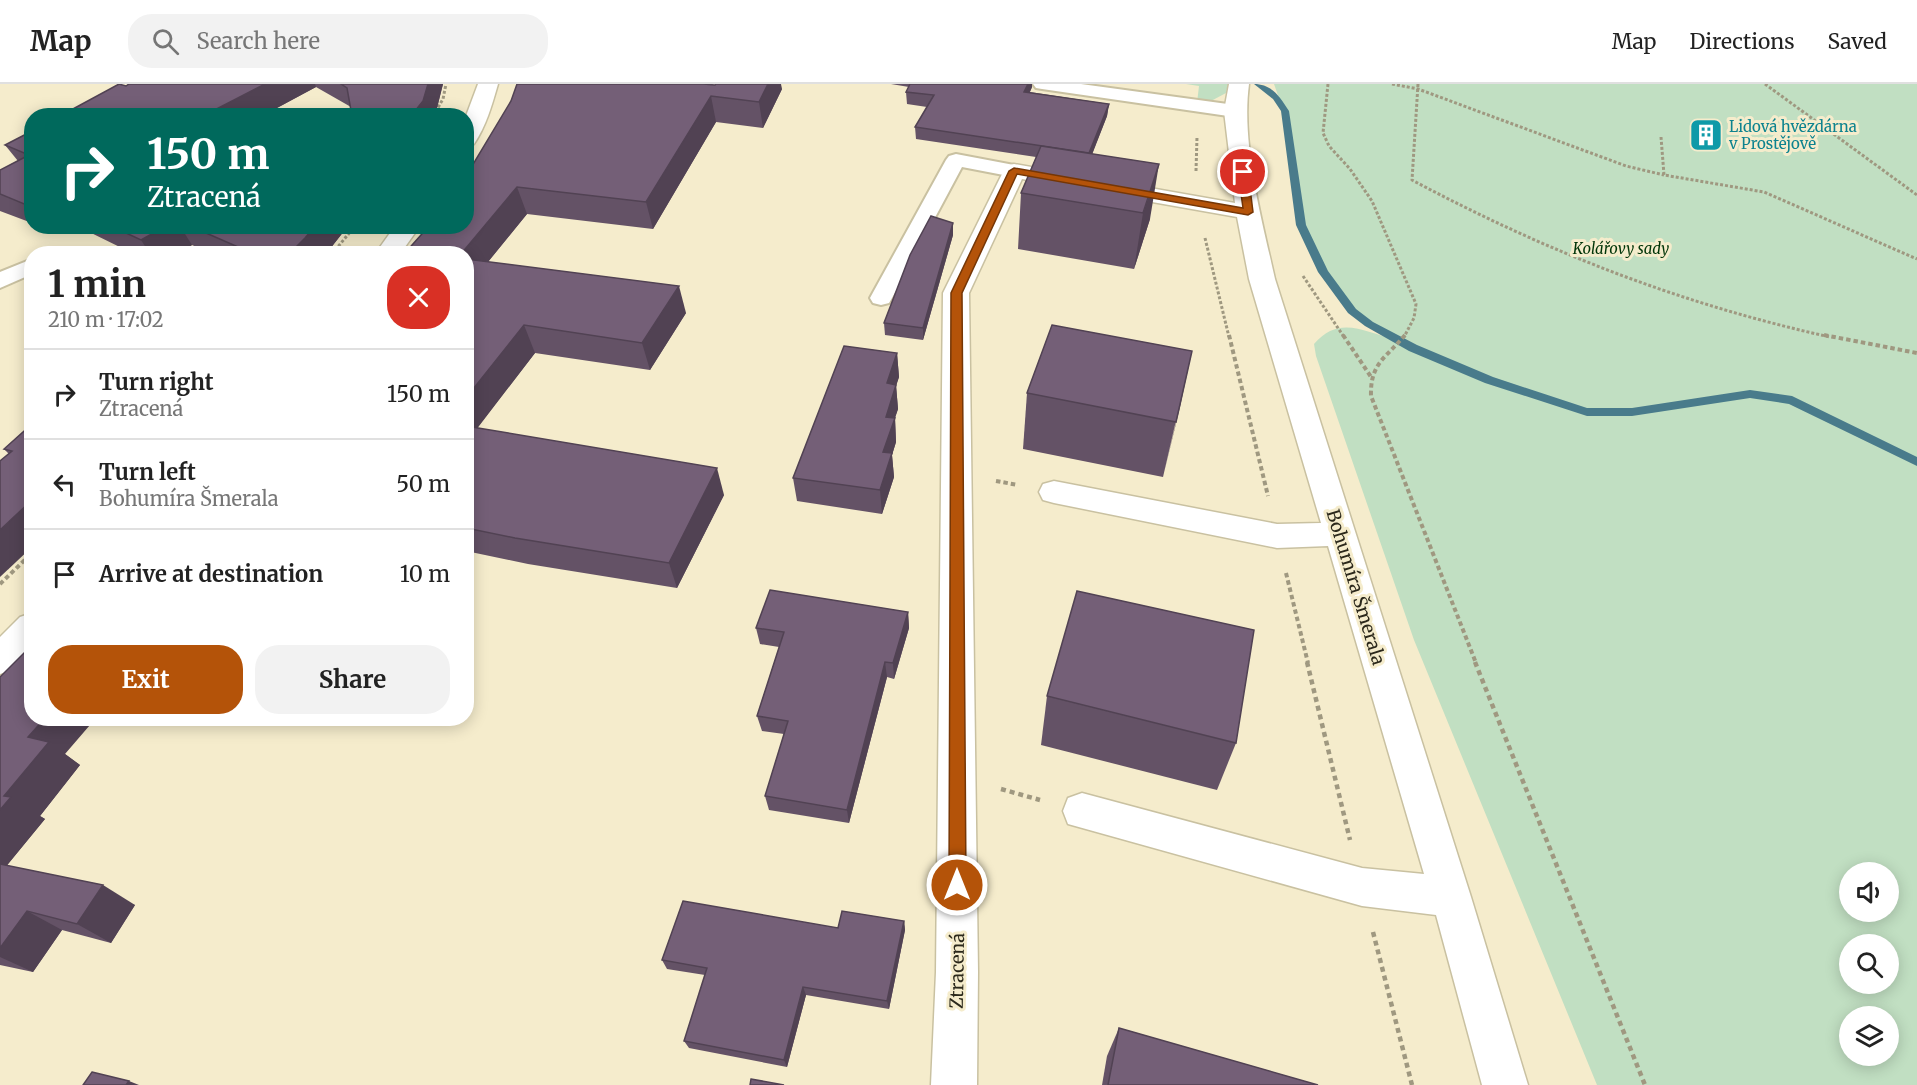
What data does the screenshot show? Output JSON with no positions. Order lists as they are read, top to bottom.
{
  "streets": {
    "street": ["Bohumíra Šmerala", "Ztracená"]
  },
  "parks": ["Kolářovy sady"],
  "places": {
    "building": ["Lidová hvězdárna v Prostějově"]
  },
  "page": {
    "header": "Map",
    "search": "Search here",
    "nav": ["Map", "Directions", "Saved"],
    "turn": ["150 m", "Ztracená"],
    "heading": ["1 min", "210 m · 17:02"],
    "list": [
      {
        "name": "Turn right",
        "note": "Ztracená",
        "value": "150 m"
      },
      {
        "name": "Turn left",
        "note": "Bohumíra Šmerala",
        "value": "50 m"
      },
      {
        "name": "Arrive at destination",
        "value": "10 m"
      }
    ],
    "buttons": ["Exit", "Share"]
  }
}
